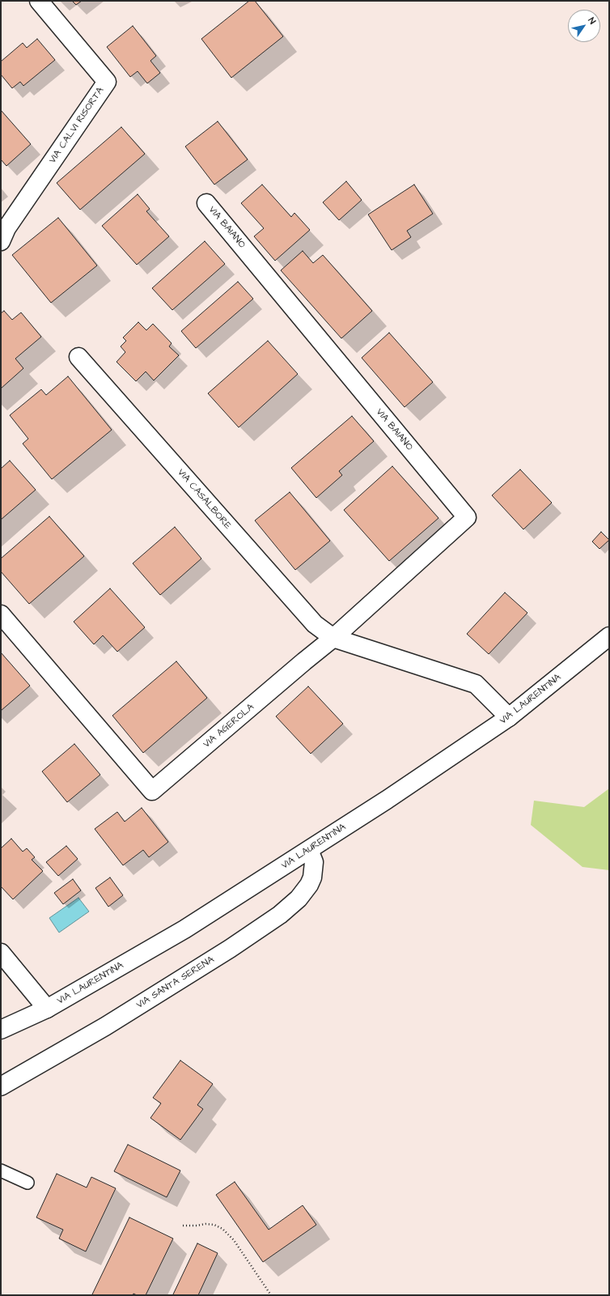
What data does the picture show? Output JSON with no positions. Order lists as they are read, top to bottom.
{
  "streets": {
    "street": [
      "VIA CALVI RISORTA",
      "VIA BAIANO",
      "VIA CASALBORE",
      "VIA LAURENTINA",
      "VIA AGEROLA",
      "VIA SANTA SERENA"
    ]
  },
  "crossings": [
    ["VIA BAIANO", "VIA CASALBORE"],
    ["VIA BAIANO", "VIA AGEROLA"],
    ["VIA CASALBORE", "VIA AGEROLA"],
    ["VIA LAURENTINA", "VIA SANTA SERENA"]
  ],
  "north": "top right"
}
